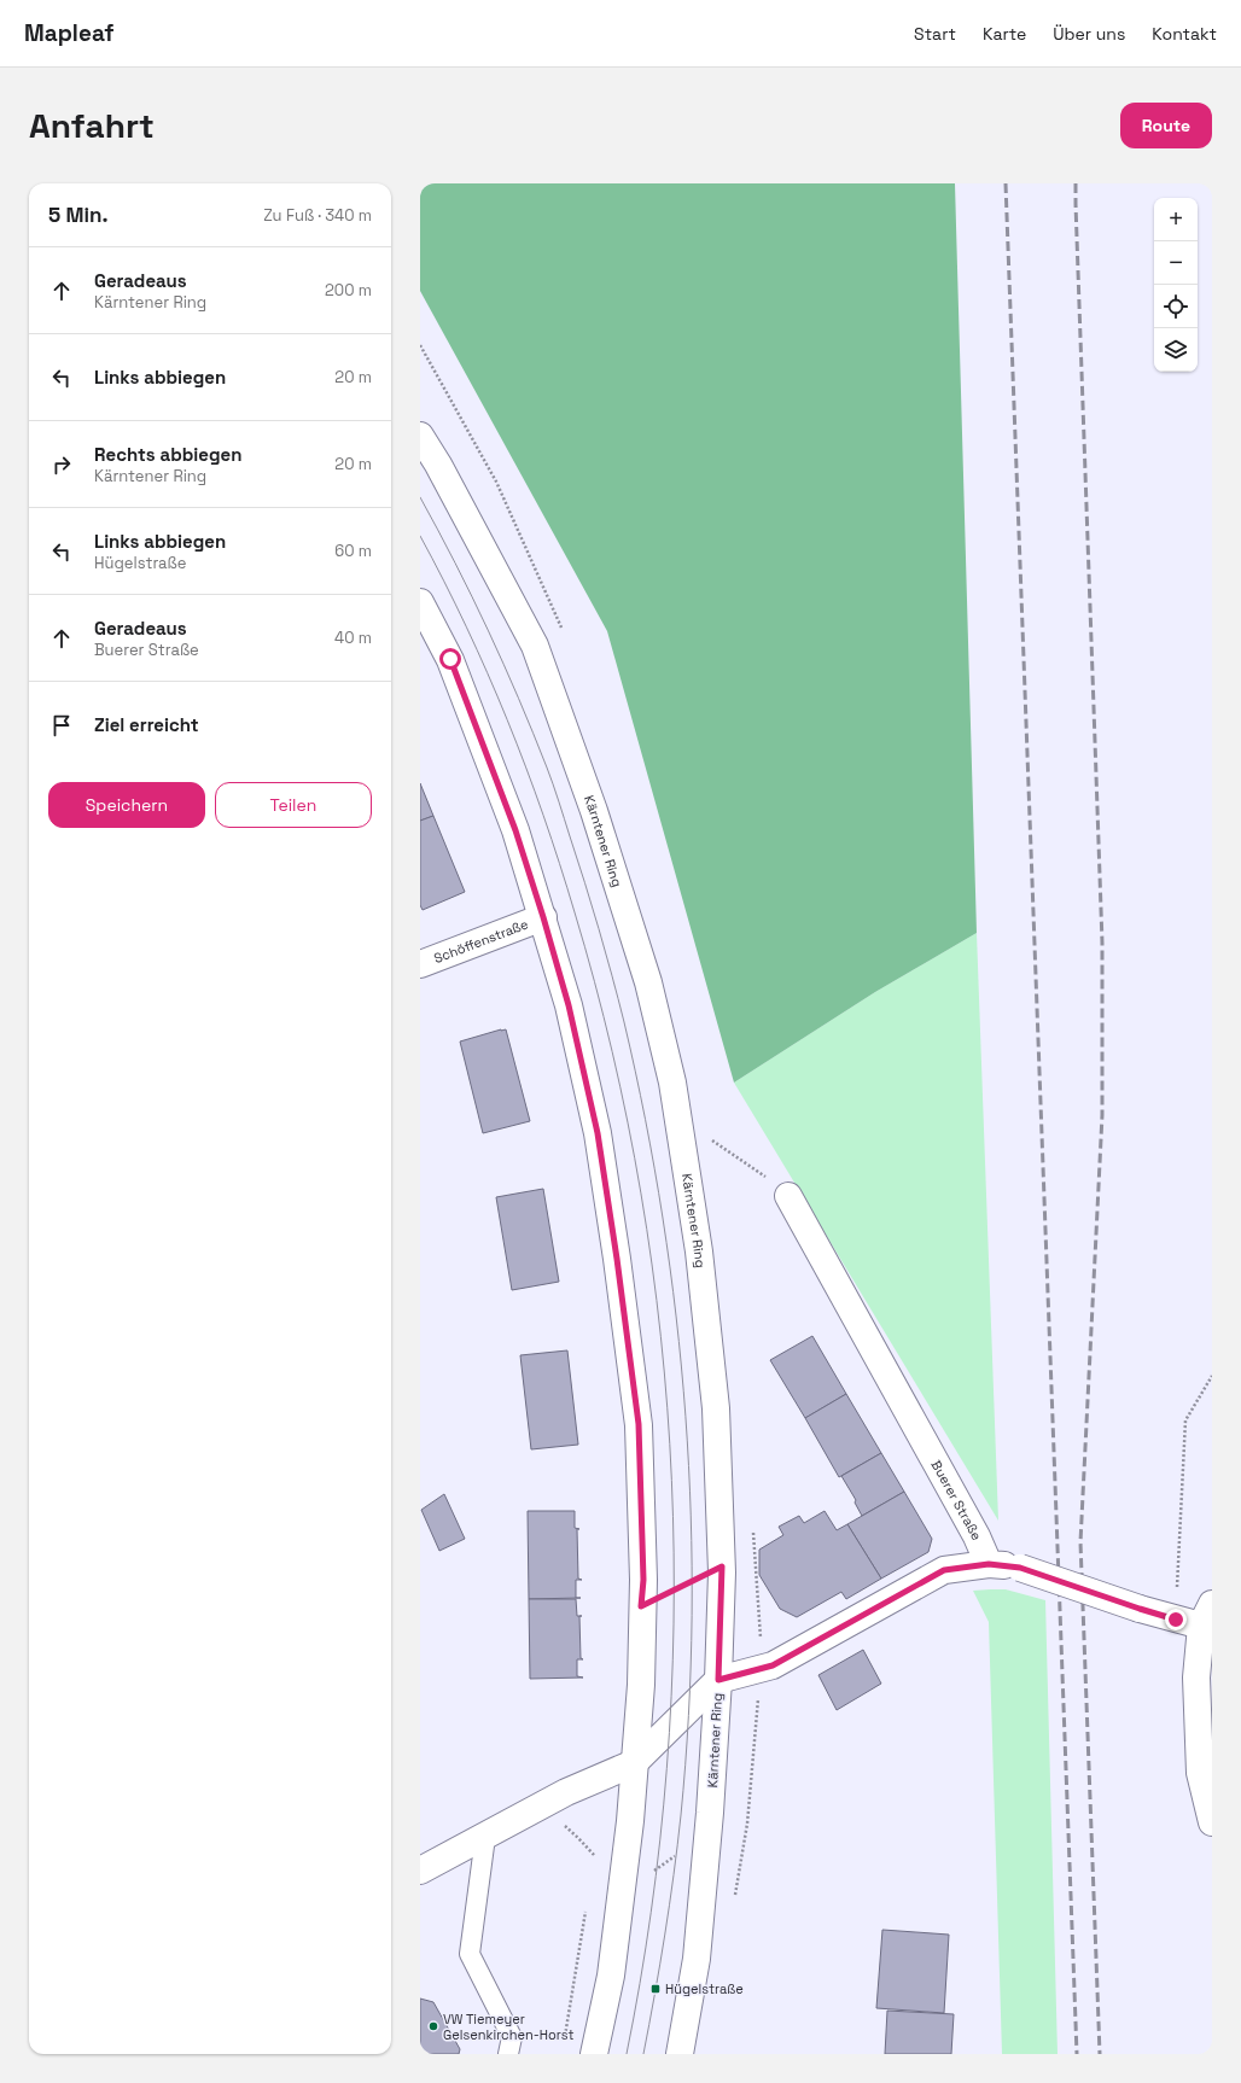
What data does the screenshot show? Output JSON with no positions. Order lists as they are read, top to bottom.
{
  "streets": {
    "main road": ["Kärntener Ring", "Schöffenstraße", "Buerer Straße"]
  },
  "places": {
    "transit": ["Hügelstraße"],
    "other": ["VW Tiemeyer Gelsenkirchen-Horst"]
  },
  "page": {
    "header": "Mapleaf",
    "nav": [
      "Start",
      "Karte",
      "Über uns",
      "Kontakt"
    ],
    "buttons": [
      "Route",
      ["Speichern", "Teilen"]
    ],
    "title": "Anfahrt",
    "heading": ["5 Min.", "Zu Fuß · 340 m"],
    "map_buttons": ["+", "−"],
    "list": [
      ["Geradeaus", "Kärntener Ring", "200 m"],
      ["Links abbiegen", "20 m"],
      ["Rechts abbiegen", "Kärntener Ring", "20 m"],
      ["Links abbiegen", "Hügelstraße", "60 m"],
      ["Geradeaus", "Buerer Straße", "40 m"],
      "Ziel erreicht"
    ]
  }
}
